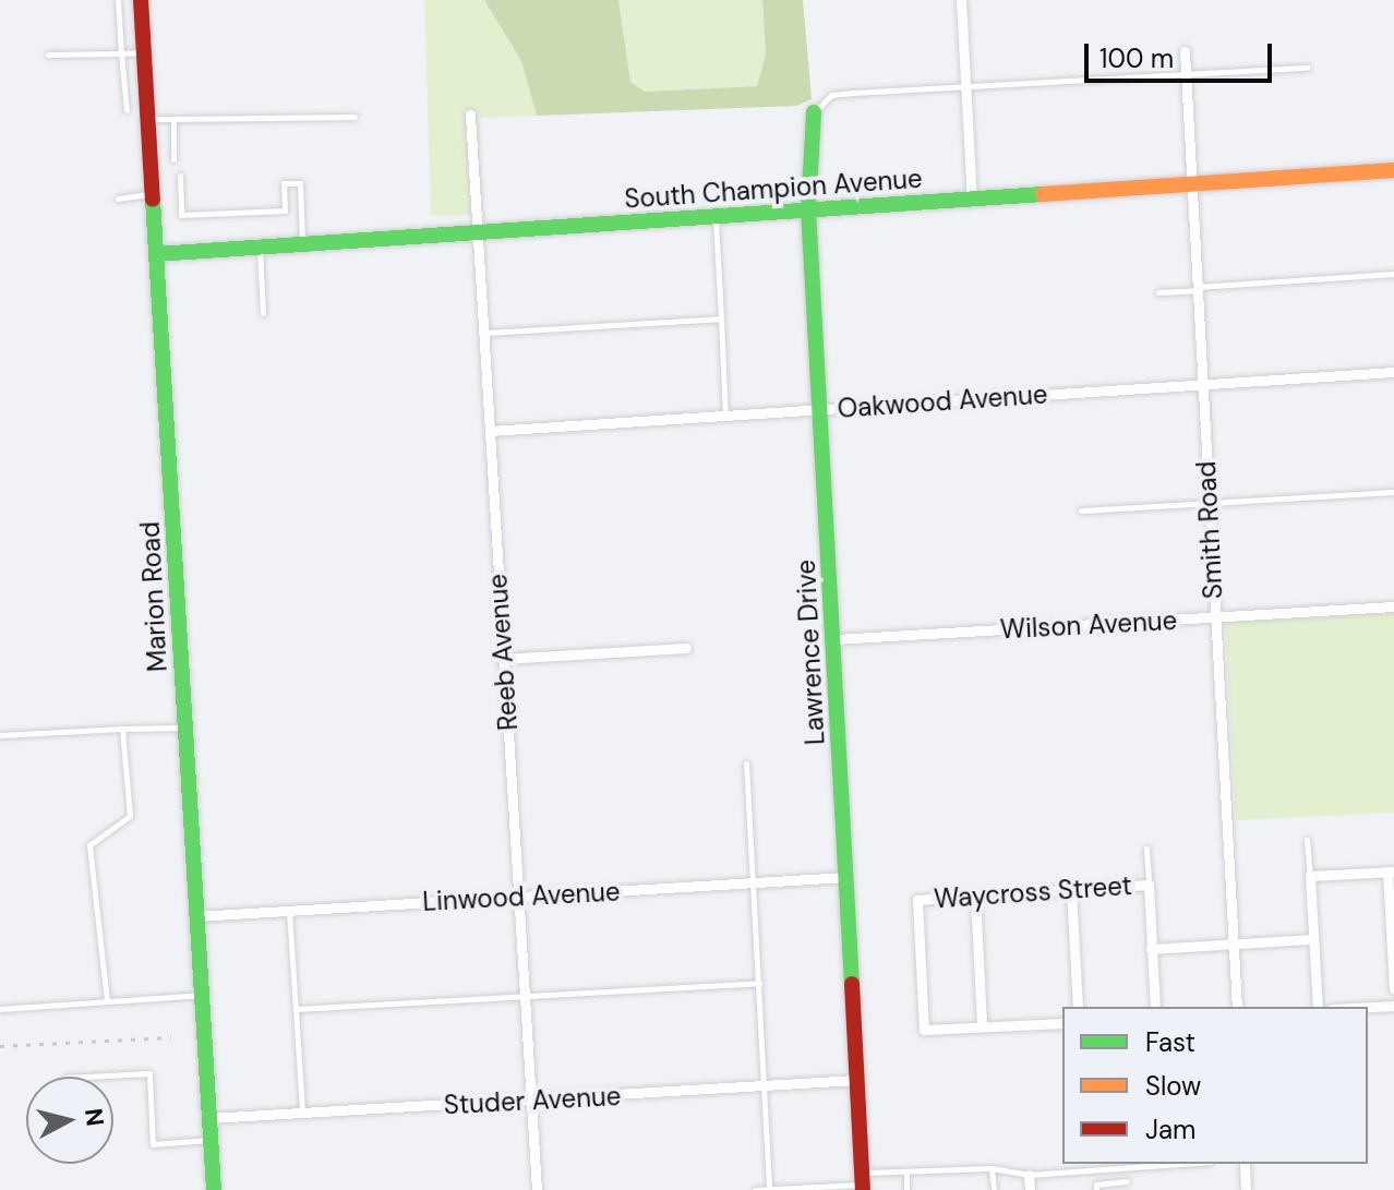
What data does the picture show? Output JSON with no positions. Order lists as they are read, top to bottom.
{
  "streets": {
    "street": [
      "South Champion Avenue",
      "Oakwood Avenue",
      "Smith Road",
      "Marion Road",
      "Wilson Avenue",
      "Reeb Avenue",
      "Lawrence Drive",
      "Waycross Street",
      "Linwood Avenue",
      "Studer Avenue"
    ]
  },
  "crossings": [
    ["South Champion Avenue", "Smith Road"],
    ["South Champion Avenue", "Marion Road"],
    ["South Champion Avenue", "Reeb Avenue"],
    ["South Champion Avenue", "Lawrence Drive"],
    ["Oakwood Avenue", "Smith Road"],
    ["Oakwood Avenue", "Reeb Avenue"],
    ["Oakwood Avenue", "Lawrence Drive"],
    ["Smith Road", "Wilson Avenue"],
    ["Marion Road", "Linwood Avenue"],
    ["Marion Road", "Studer Avenue"],
    ["Wilson Avenue", "Lawrence Drive"],
    ["Reeb Avenue", "Linwood Avenue"],
    ["Reeb Avenue", "Studer Avenue"],
    ["Lawrence Drive", "Linwood Avenue"],
    ["Lawrence Drive", "Studer Avenue"]
  ],
  "legend": ["Fast", "Slow", "Jam"],
  "scale_bar": "100 m",
  "north": "right"
}
